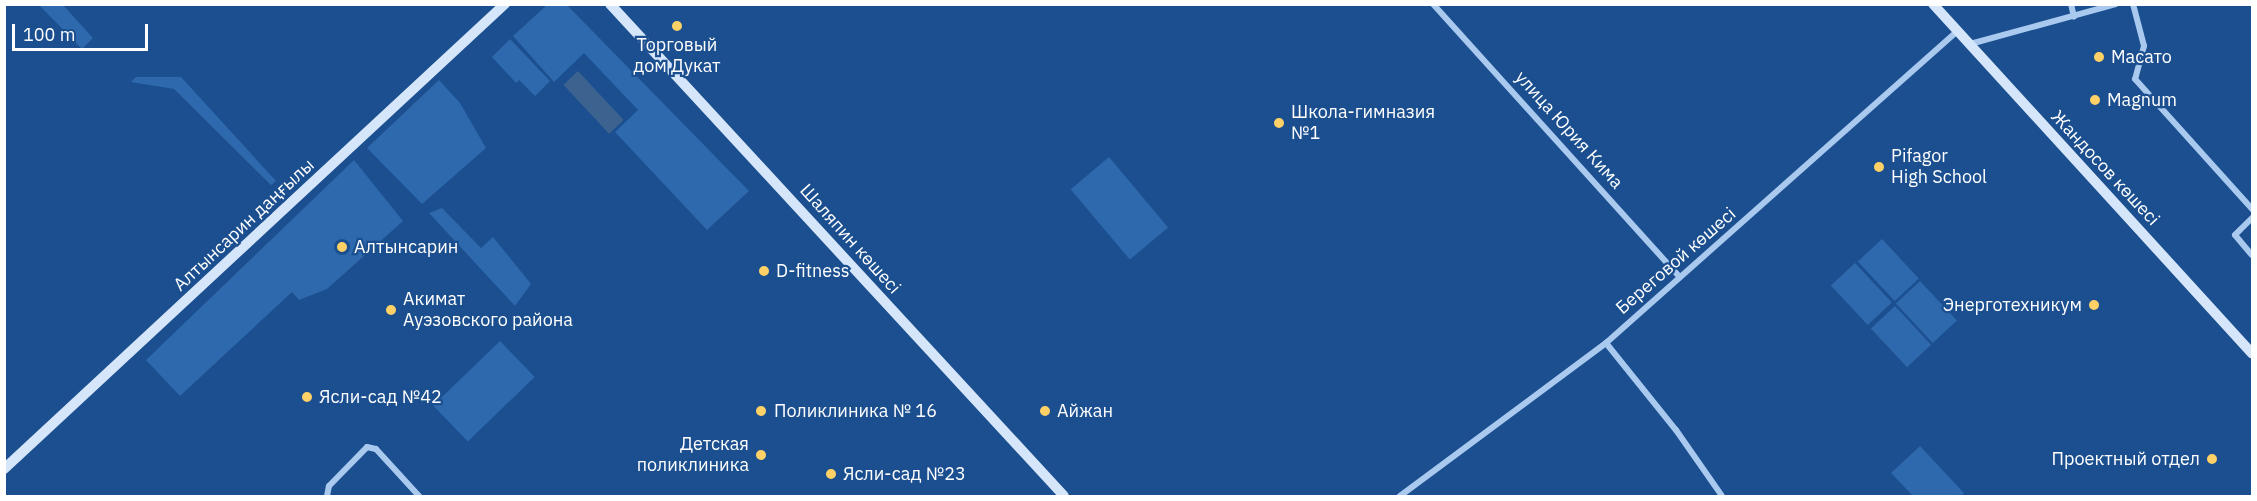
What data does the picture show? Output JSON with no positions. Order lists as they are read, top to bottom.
{
  "streets": {
    "main road": ["Жандосов көшесі", "Алтынсарин даңғылы", "Шаляпин көшесі"],
    "street": ["улица Юрия Кима", "Береговой көшесі"]
  },
  "crossings": [
    ["улица Юрия Кима", "Береговой көшесі"],
    ["Жандосов көшесі", "Береговой көшесі"]
  ],
  "places": [
    "Торговый дом Дукат",
    "Масато",
    "Magnum",
    "Школа-гимназия №1",
    "Pifagor High School",
    "Алтынсарин",
    "D-fitness",
    "Энерготехникум",
    "Акимат Ауэзовского района",
    "Ясли-сад №42",
    "Поликлиника № 16",
    "Айжан",
    "Детская поликлиника",
    "Проектный отдел",
    "Ясли-сад №23"
  ],
  "scale_bar": "100 m"
}
